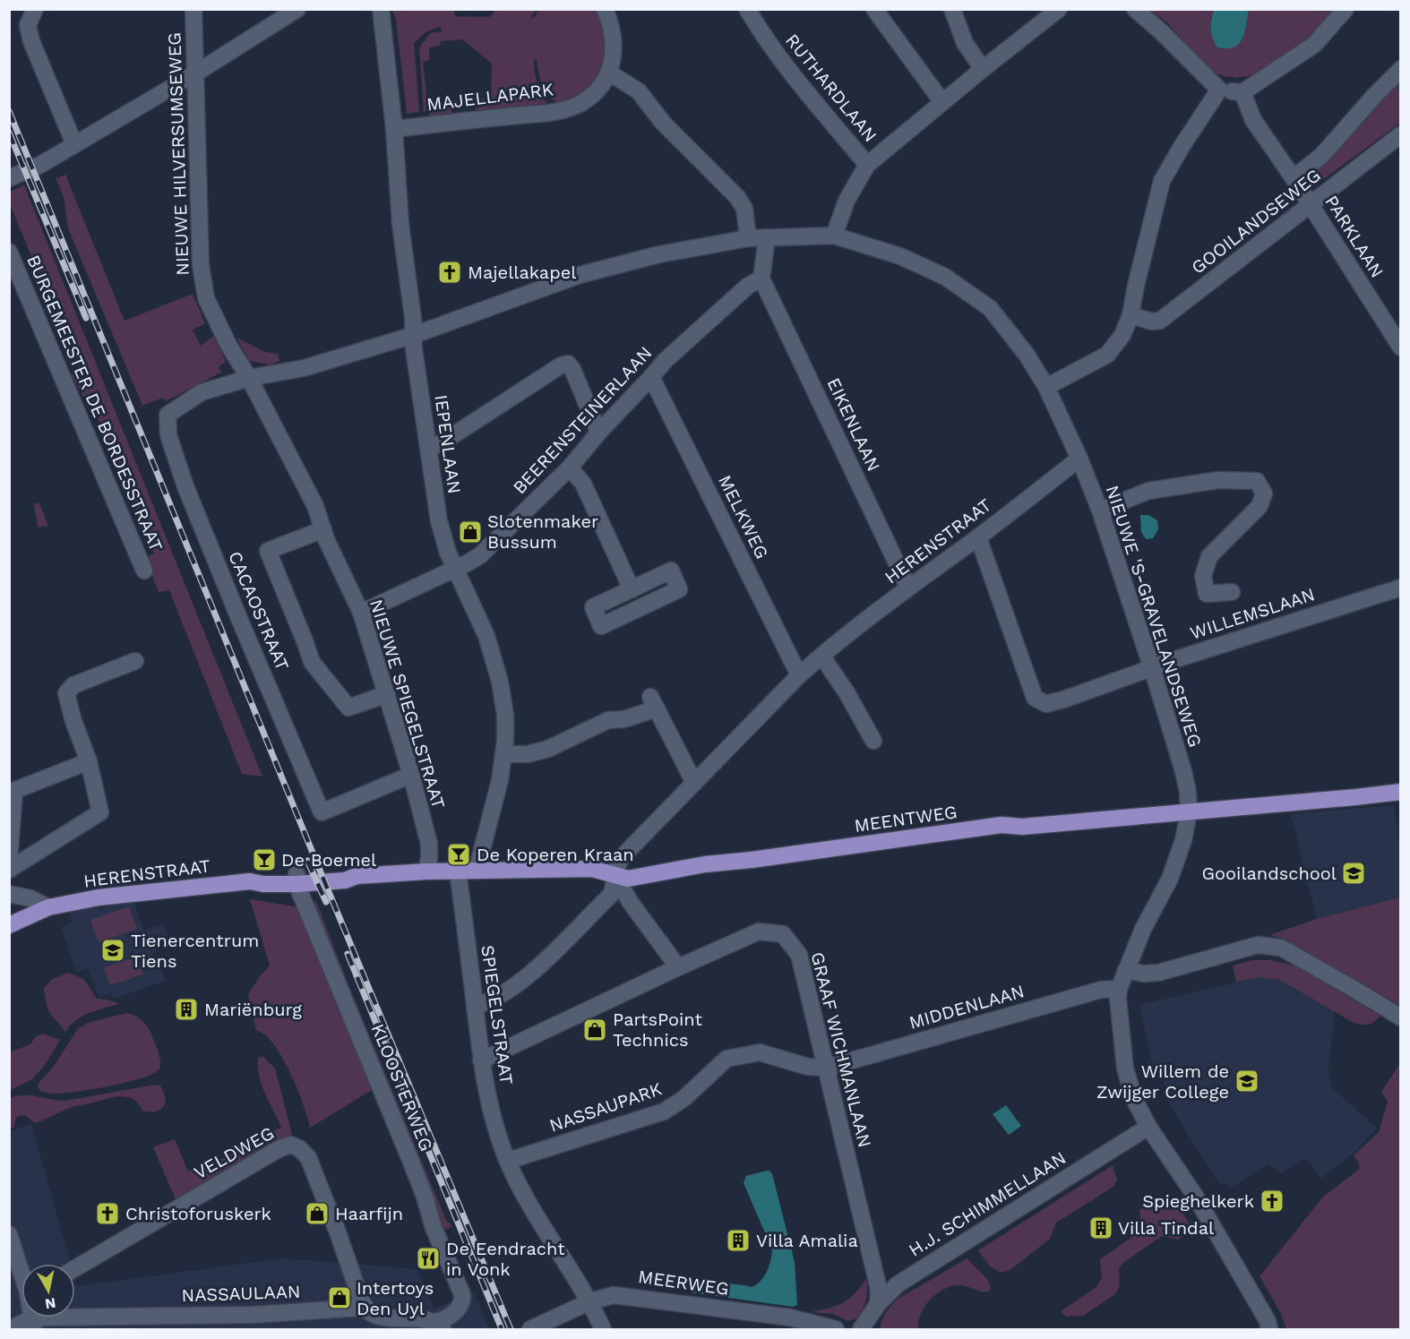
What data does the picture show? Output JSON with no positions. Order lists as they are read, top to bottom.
{
  "streets": {
    "main road": ["HERENSTRAAT", "MEENTWEG"],
    "street": [
      "RUTHARDLAAN",
      "MAJELLAPARK",
      "NIEUWE HILVERSUMSEWEG",
      "GOOILANDSEWEG",
      "PARKLAAN",
      "BURGEMEESTER DE BORDESSTRAAT",
      "BEERENSTEINERLAAN",
      "EIKENLAAN",
      "IEPENLAAN",
      "MELKWEG",
      "CACAOSTRAAT",
      "WILLEMSLAAN",
      "NIEUWE 'S-GRAVELANDSEWEG",
      "NIEUWE SPIEGELSTRAAT",
      "MIDDENLAAN",
      "SPIEGELSTRAAT",
      "GRAAF WICHMANLAAN",
      "KLOOSTERWEG",
      "NASSAUPARK",
      "VELDWEG",
      "H.J. SCHIMMELLAAN",
      "MEERWEG",
      "NASSAULAAN"
    ]
  },
  "crossings": [
    ["MAJELLAPARK", "IEPENLAAN"],
    ["NIEUWE HILVERSUMSEWEG", "CACAOSTRAAT"],
    ["NIEUWE HILVERSUMSEWEG", "NIEUWE SPIEGELSTRAAT"],
    ["GOOILANDSEWEG", "PARKLAAN"],
    ["BEERENSTEINERLAAN", "EIKENLAAN"],
    ["BEERENSTEINERLAAN", "IEPENLAAN"],
    ["BEERENSTEINERLAAN", "MELKWEG"],
    ["BEERENSTEINERLAAN", "NIEUWE SPIEGELSTRAAT"],
    ["EIKENLAAN", "HERENSTRAAT"],
    ["IEPENLAAN", "HERENSTRAAT"],
    ["MELKWEG", "HERENSTRAAT"],
    ["HERENSTRAAT", "WILLEMSLAAN"],
    ["HERENSTRAAT", "NIEUWE 'S-GRAVELANDSEWEG"],
    ["HERENSTRAAT", "NIEUWE SPIEGELSTRAAT"],
    ["HERENSTRAAT", "MEENTWEG"],
    ["HERENSTRAAT", "SPIEGELSTRAAT"],
    ["HERENSTRAAT", "KLOOSTERWEG"],
    ["CACAOSTRAAT", "NIEUWE SPIEGELSTRAAT"],
    ["WILLEMSLAAN", "NIEUWE 'S-GRAVELANDSEWEG"],
    ["NIEUWE 'S-GRAVELANDSEWEG", "MEENTWEG"],
    ["NIEUWE 'S-GRAVELANDSEWEG", "MIDDENLAAN"],
    ["NIEUWE 'S-GRAVELANDSEWEG", "H.J. SCHIMMELLAAN"],
    ["MIDDENLAAN", "GRAAF WICHMANLAAN"],
    ["MIDDENLAAN", "NASSAUPARK"],
    ["SPIEGELSTRAAT", "GRAAF WICHMANLAAN"],
    ["SPIEGELSTRAAT", "NASSAUPARK"],
    ["GRAAF WICHMANLAAN", "NASSAUPARK"],
    ["GRAAF WICHMANLAAN", "H.J. SCHIMMELLAAN"],
    ["KLOOSTERWEG", "NASSAULAAN"],
    ["VELDWEG", "NASSAULAAN"]
  ],
  "places": {
    "church": ["Majellakapel", "Spieghelkerk", "Christoforuskerk"],
    "shop": [
      "Slotenmaker Bussum",
      "PartsPoint Technics",
      "Haarfijn",
      "Intertoys Den Uyl"
    ],
    "bar": ["De Koperen Kraan", "De Boemel"],
    "school or university": ["Gooilandschool", "Tienercentrum Tiens", "Willem de Zwijger College"],
    "building": ["Mariënburg", "Villa Tindal", "Villa Amalia"],
    "restaurant": ["De Eendracht in Vonk"]
  },
  "north": "bottom"
}
